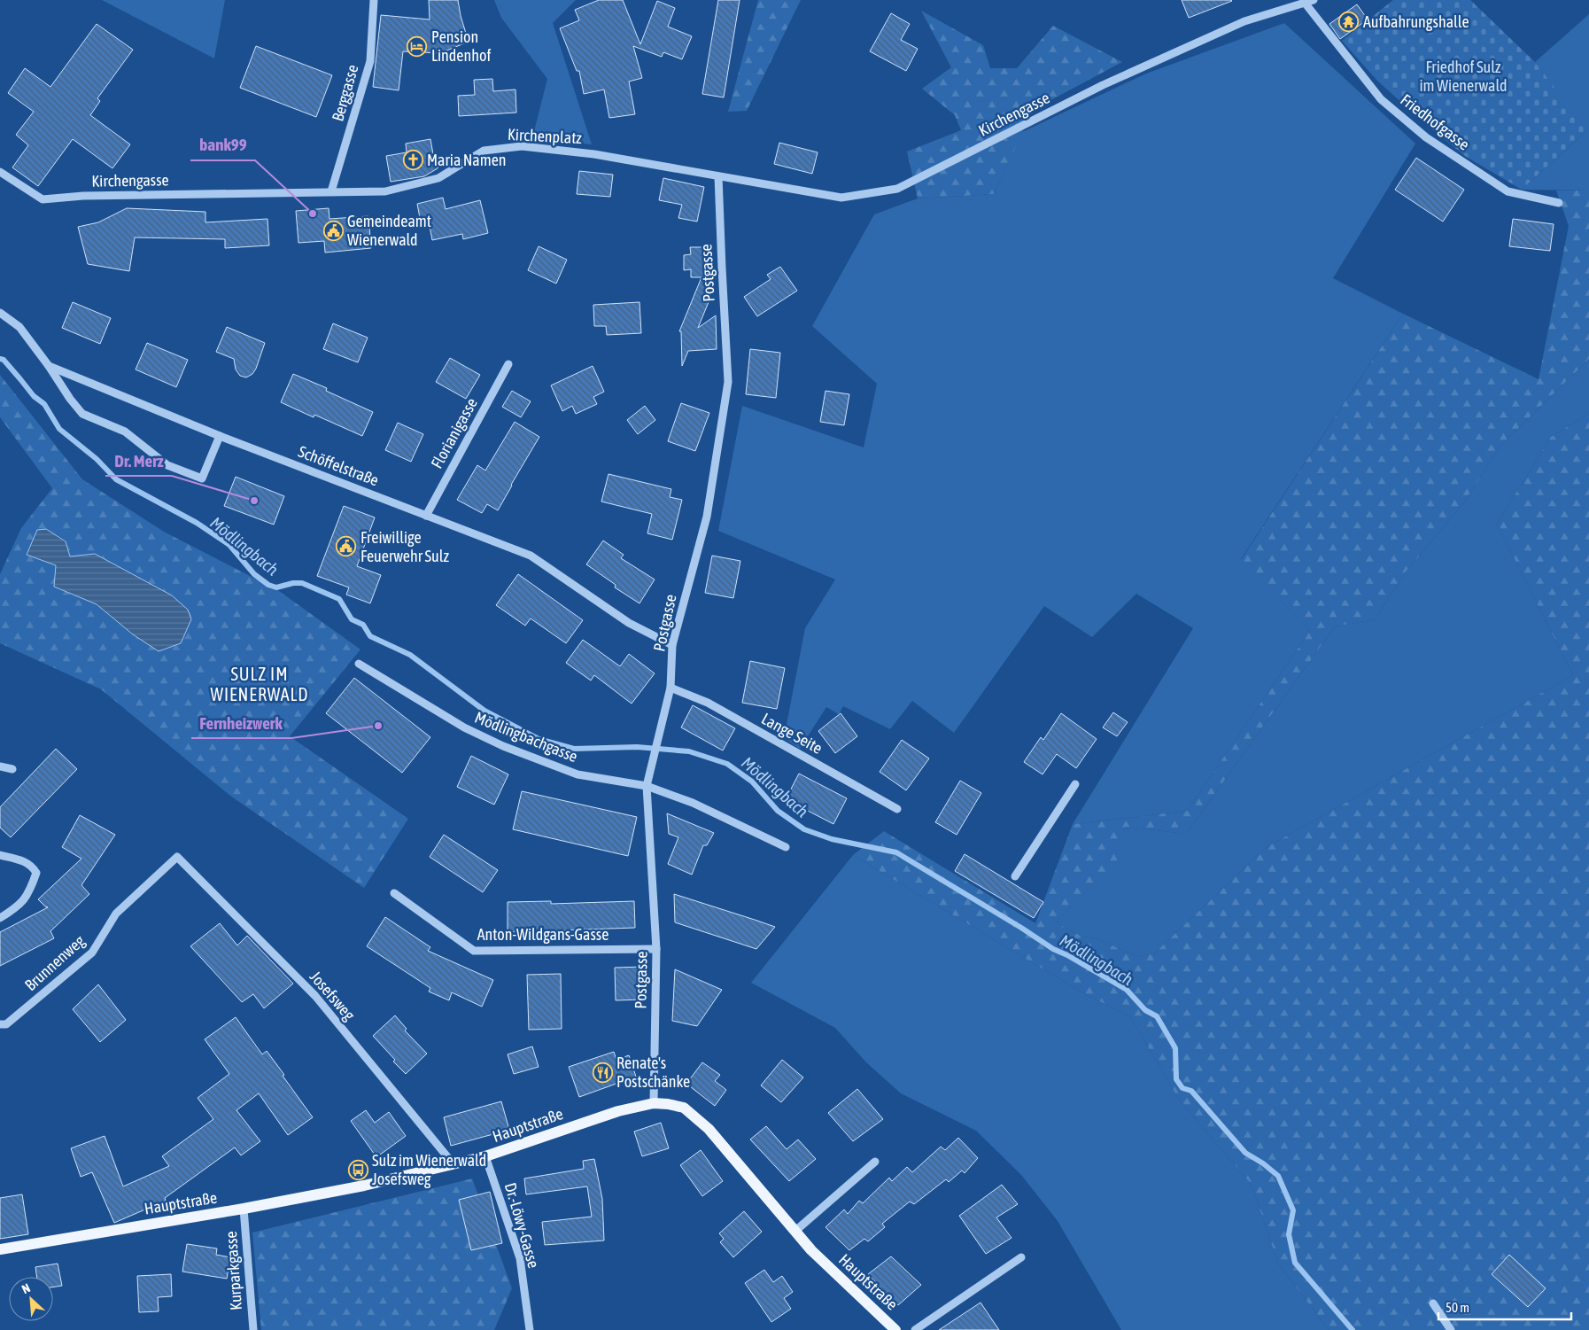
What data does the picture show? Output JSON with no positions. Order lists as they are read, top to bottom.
{
  "streets": {
    "main road": ["Hauptstraße"],
    "street": [
      "Berggasse",
      "Kirchengasse",
      "Friedhofgasse",
      "Kirchenplatz",
      "Postgasse",
      "Florianigasse",
      "Schöffelstraße",
      "Lange Seite",
      "Mödlingbachgasse",
      "Anton-Wildgans-Gasse",
      "Brunnenweg",
      "Josefsweg",
      "Dr.-Löwy-Gasse",
      "Kurparkgasse"
    ]
  },
  "crossings": [
    ["Berggasse", "Kirchenplatz"],
    ["Kirchengasse", "Friedhofgasse"],
    ["Kirchengasse", "Kirchenplatz"],
    ["Kirchengasse", "Postgasse"],
    ["Kirchenplatz", "Postgasse"],
    ["Postgasse", "Schöffelstraße"],
    ["Postgasse", "Lange Seite"],
    ["Postgasse", "Mödlingbachgasse"],
    ["Postgasse", "Anton-Wildgans-Gasse"],
    ["Postgasse", "Hauptstraße"],
    ["Florianigasse", "Schöffelstraße"],
    ["Brunnenweg", "Josefsweg"],
    ["Josefsweg", "Hauptstraße"],
    ["Hauptstraße", "Dr.-Löwy-Gasse"],
    ["Hauptstraße", "Kurparkgasse"]
  ],
  "districts": ["SULZ IM WIENERWALD"],
  "water": ["Mödlingbach"],
  "parks": ["Friedhof Sulz im Wienerwald"],
  "places": {
    "temple": ["Aufbahrungshalle"],
    "hotel": ["Pension Lindenhof"],
    "church": ["Maria Namen"],
    "other": ["bank99", "Dr. Merz", "Fernheizwerk"],
    "public building": ["Gemeindeamt Wienerwald", "Freiwillige Feuerwehr Sulz"],
    "restaurant": ["Renate's Postschänke"],
    "bus stop": ["Sulz im Wienerwald Josefsweg"]
  },
  "scale_bar": "50 m",
  "north": "top left"
}
